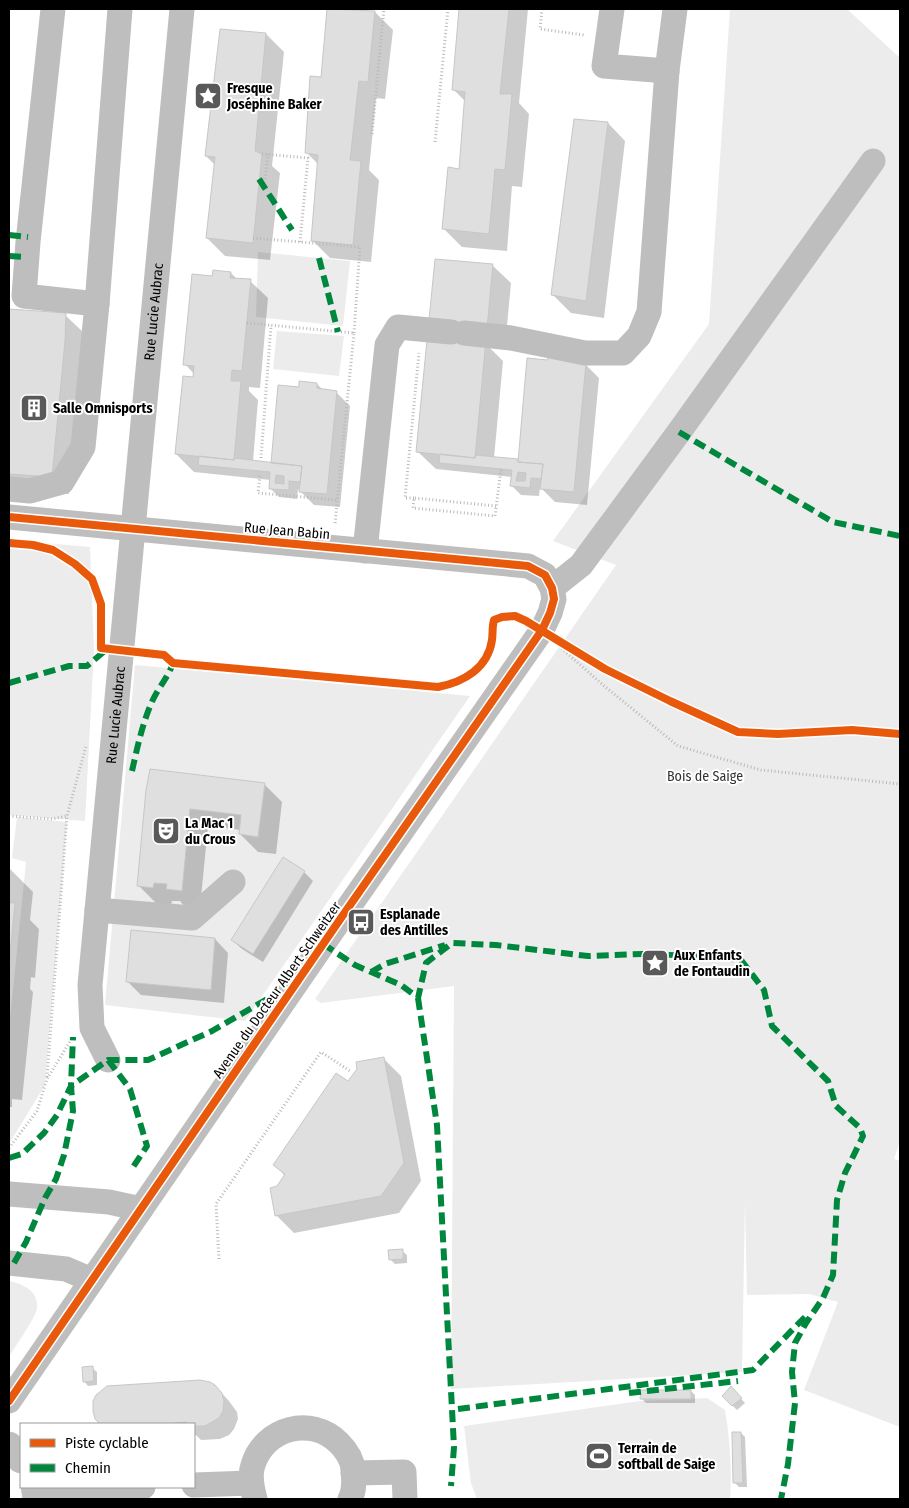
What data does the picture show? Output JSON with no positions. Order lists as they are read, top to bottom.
{
  "streets": {
    "street": ["Rue Lucie Aubrac", "Rue Jean Babin", "Avenue du Docteur Albert Schweitzer"]
  },
  "crossings": [
    ["Rue Lucie Aubrac", "Rue Jean Babin"],
    ["Rue Jean Babin", "Avenue du Docteur Albert Schweitzer"]
  ],
  "parks": ["Bois de Saige"],
  "places": {
    "place": ["Fresque Joséphine Baker", "Aux Enfants de Fontaudin"],
    "building": ["Salle Omnisports"],
    "theatre": ["La Mac 1 du Crous"],
    "bus stop": ["Esplanade des Antilles"],
    "sports": ["Terrain de softball de Saige"]
  },
  "legend": ["Piste cyclable", "Chemin"]
}
